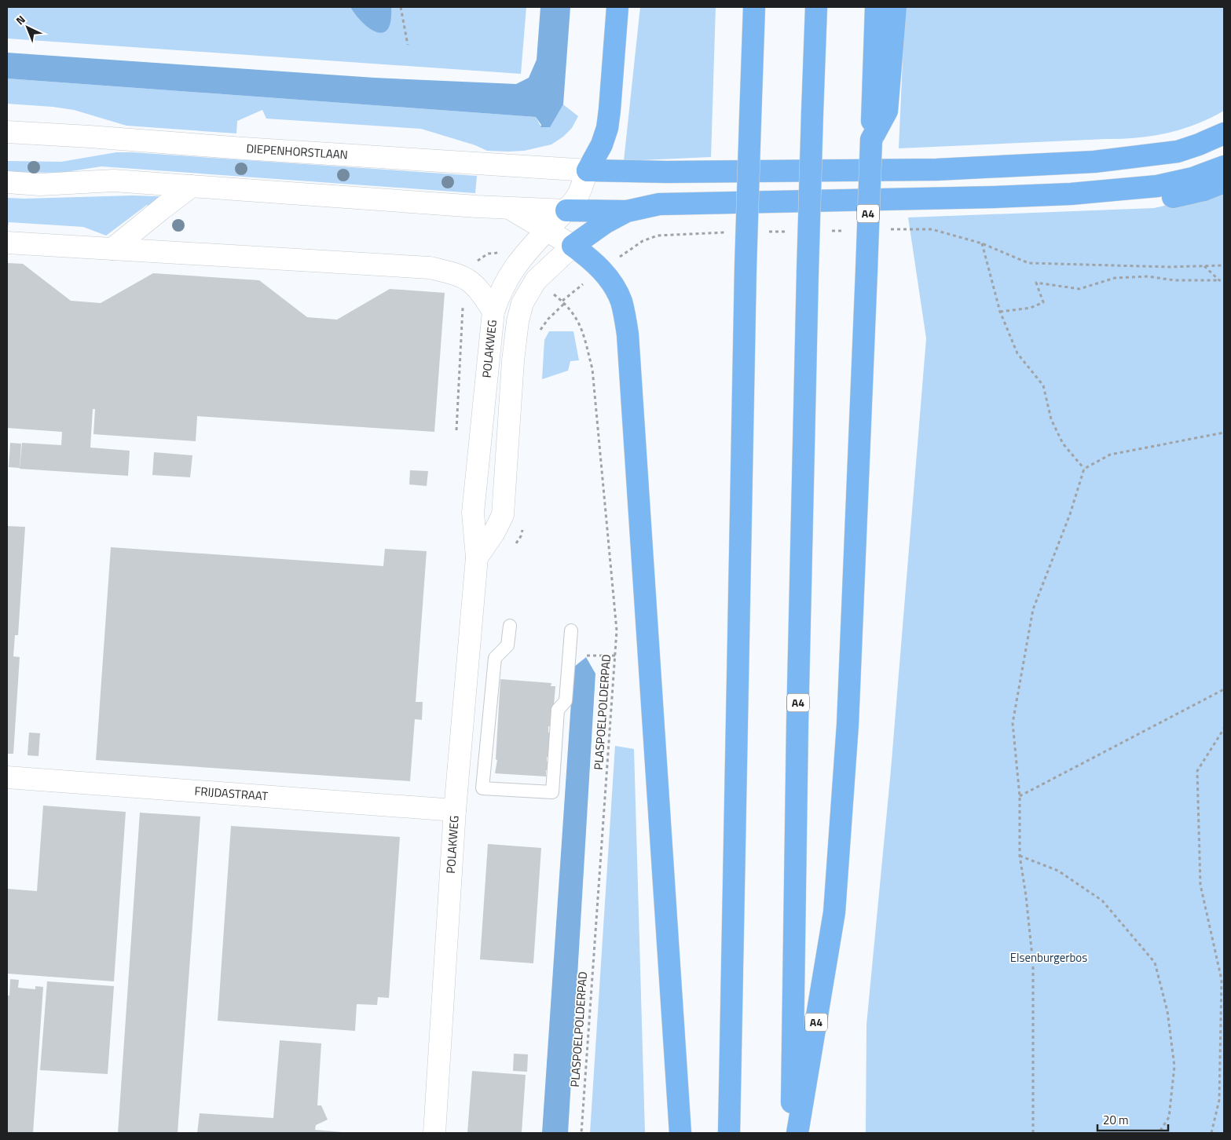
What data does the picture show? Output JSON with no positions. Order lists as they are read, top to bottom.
{
  "streets": {
    "highway": ["A4"],
    "street": ["DIEPENHORSTLAAN", "POLAKWEG", "FRIJDASTRAAT"],
    "path": ["PLASPOELPOLDERPAD"]
  },
  "crossings": [
    ["DIEPENHORSTLAAN", "POLAKWEG"],
    ["A4", "POLAKWEG"],
    ["POLAKWEG", "FRIJDASTRAAT"]
  ],
  "parks": ["Elsenburgerbos"],
  "scale_bar": "20 m",
  "north": "top left"
}
